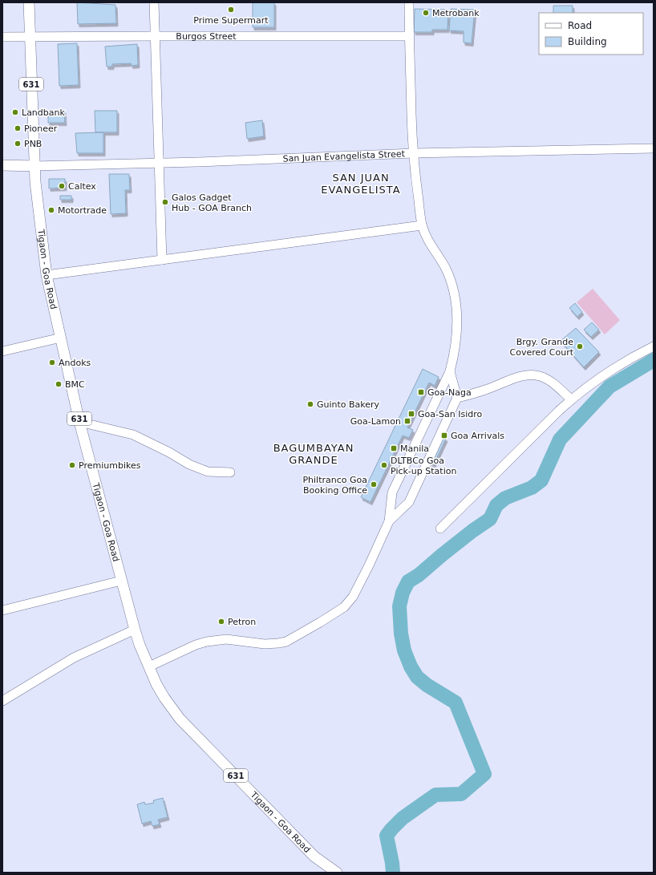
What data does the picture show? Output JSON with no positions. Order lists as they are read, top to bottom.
{
  "streets": {
    "main road": ["631", "Tigaon - Goa Road"],
    "street": ["Burgos Street", "San Juan Evangelista Street"]
  },
  "crossings": [
    ["Burgos Street", "Tigaon - Goa Road"],
    ["San Juan Evangelista Street", "Tigaon - Goa Road"]
  ],
  "districts": ["SAN JUAN EVANGELISTA", "BAGUMBAYAN GRANDE"],
  "places": {
    "other": [
      "Prime Supermart",
      "Metrobank",
      "Landbank",
      "Pioneer",
      "PNB",
      "Caltex",
      "Galos Gadget Hub - GOA Branch",
      "Motortrade",
      "Brgy. Grande Covered Court",
      "Andoks",
      "BMC",
      "Guinto Bakery",
      "Premiumbikes",
      "DLTBCo Goa Pick-up Station",
      "Philtranco Goa Booking Office",
      "Petron"
    ],
    "transit": [
      "Goa-Naga",
      "Goa-San Isidro",
      "Goa-Lamon",
      "Goa Arrivals",
      "Manila"
    ]
  },
  "legend": ["Road", "Building"]
}
